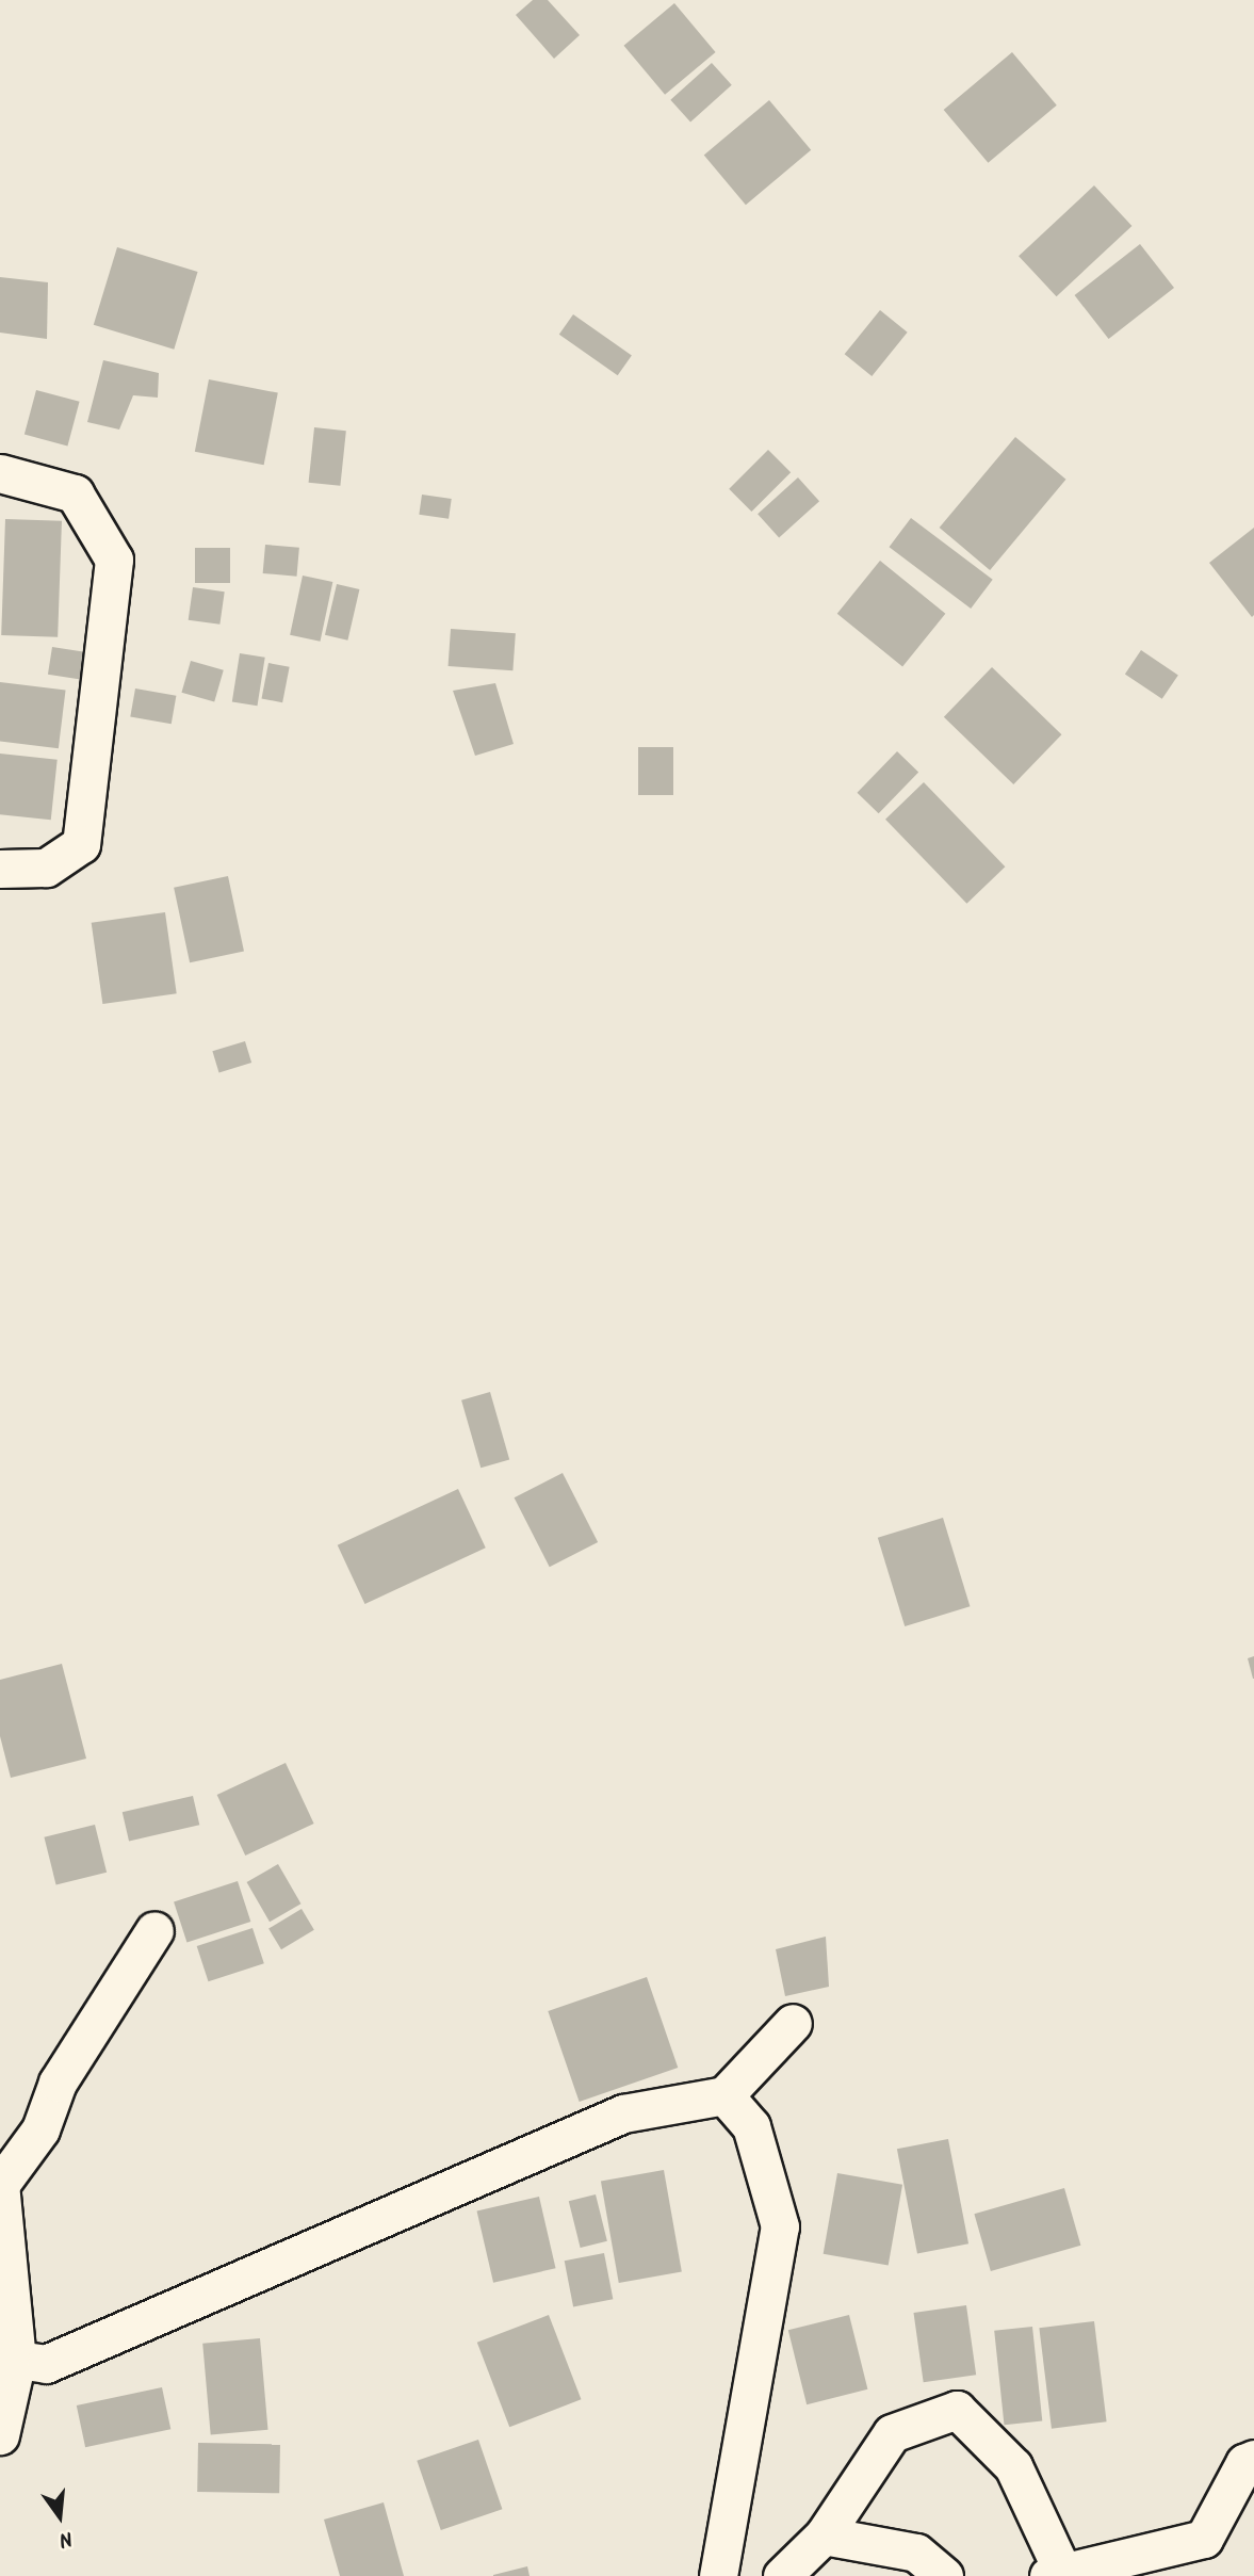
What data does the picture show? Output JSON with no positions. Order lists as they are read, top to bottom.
{
  "north": "bottom"
}
